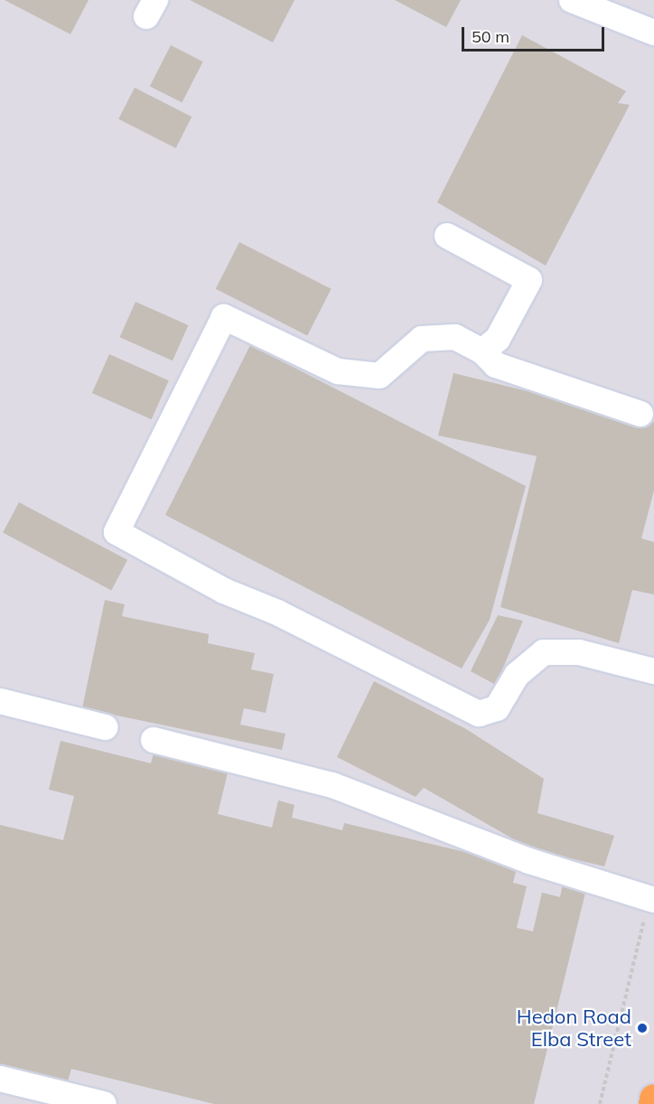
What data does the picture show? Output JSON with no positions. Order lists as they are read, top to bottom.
{
  "places": ["Hedon Road Elba Street"],
  "scale_bar": "50 m"
}
